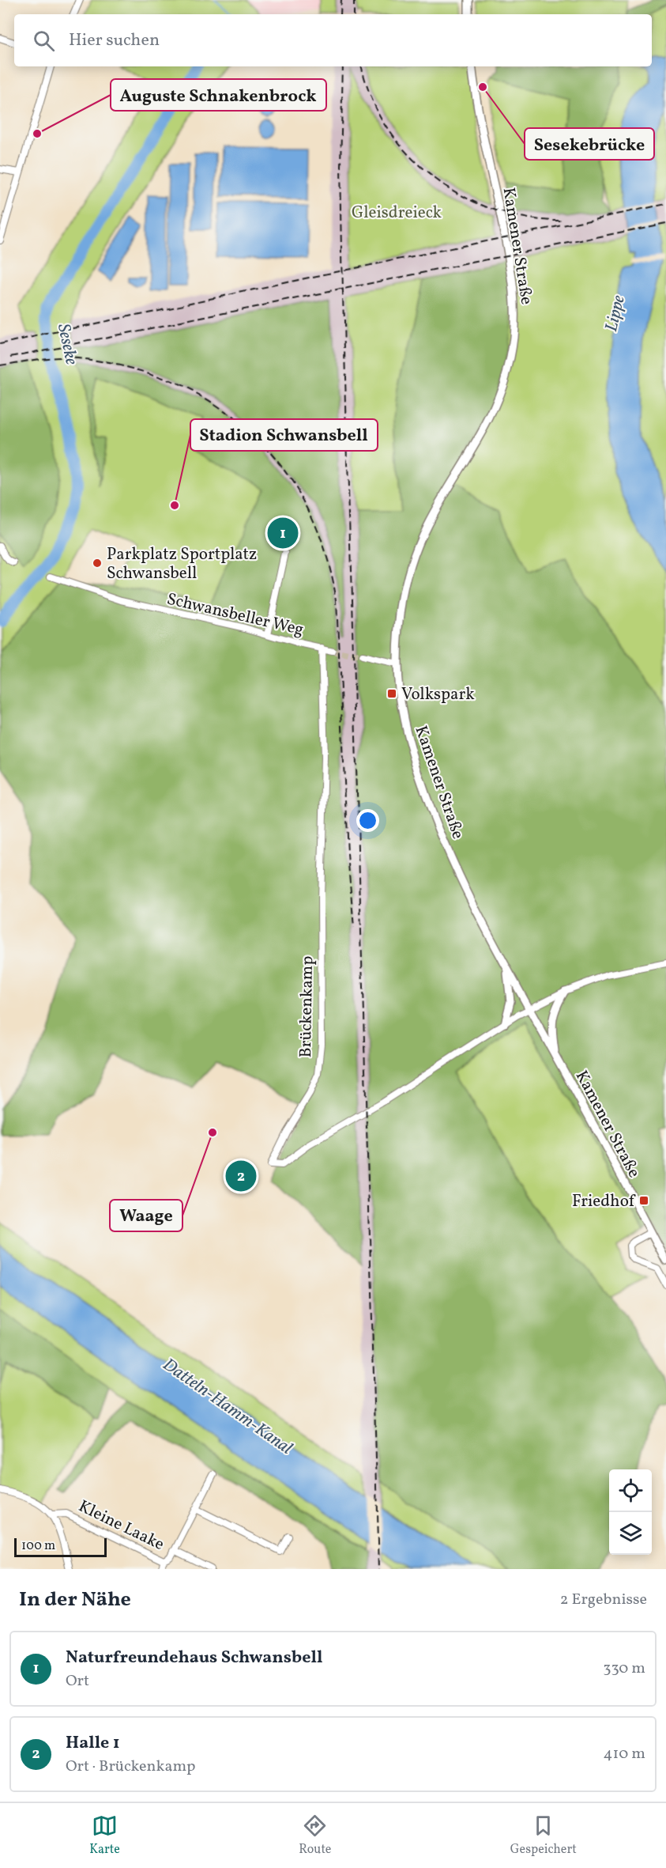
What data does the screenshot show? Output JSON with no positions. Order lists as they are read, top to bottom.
{
  "streets": {
    "main road": ["Kamener Straße"],
    "street": ["Schwansbeller Weg", "Brückenkamp", "Kleine Laake"]
  },
  "crossings": [
    ["Kamener Straße", "Brückenkamp"],
    ["Schwansbeller Weg", "Brückenkamp"]
  ],
  "water": ["Lippe", "Seseke", "Datteln-Hamm-Kanal"],
  "parks": ["Gleisdreieck"],
  "places": {
    "other": [
      "Sesekebrücke",
      "Auguste Schnakenbrock",
      "Stadion Schwansbell",
      "Parkplatz Sportplatz Schwansbell",
      "Waage"
    ],
    "transit": ["Volkspark", "Friedhof"]
  },
  "scale_bar": "100 m",
  "page": {
    "search": "Hier suchen",
    "pins": ["1", "2"],
    "scale": "100 m",
    "heading": ["In der Nähe", "2 Ergebnisse"],
    "list": [
      {
        "mark": "1",
        "name": "Naturfreundehaus Schwansbell",
        "note": "Ort",
        "value": "330 m"
      },
      {
        "mark": "2",
        "name": "Halle 1",
        "note": "Ort · Brückenkamp",
        "value": "410 m"
      }
    ],
    "nav": ["Karte", "Route", "Gespeichert"]
  }
}
